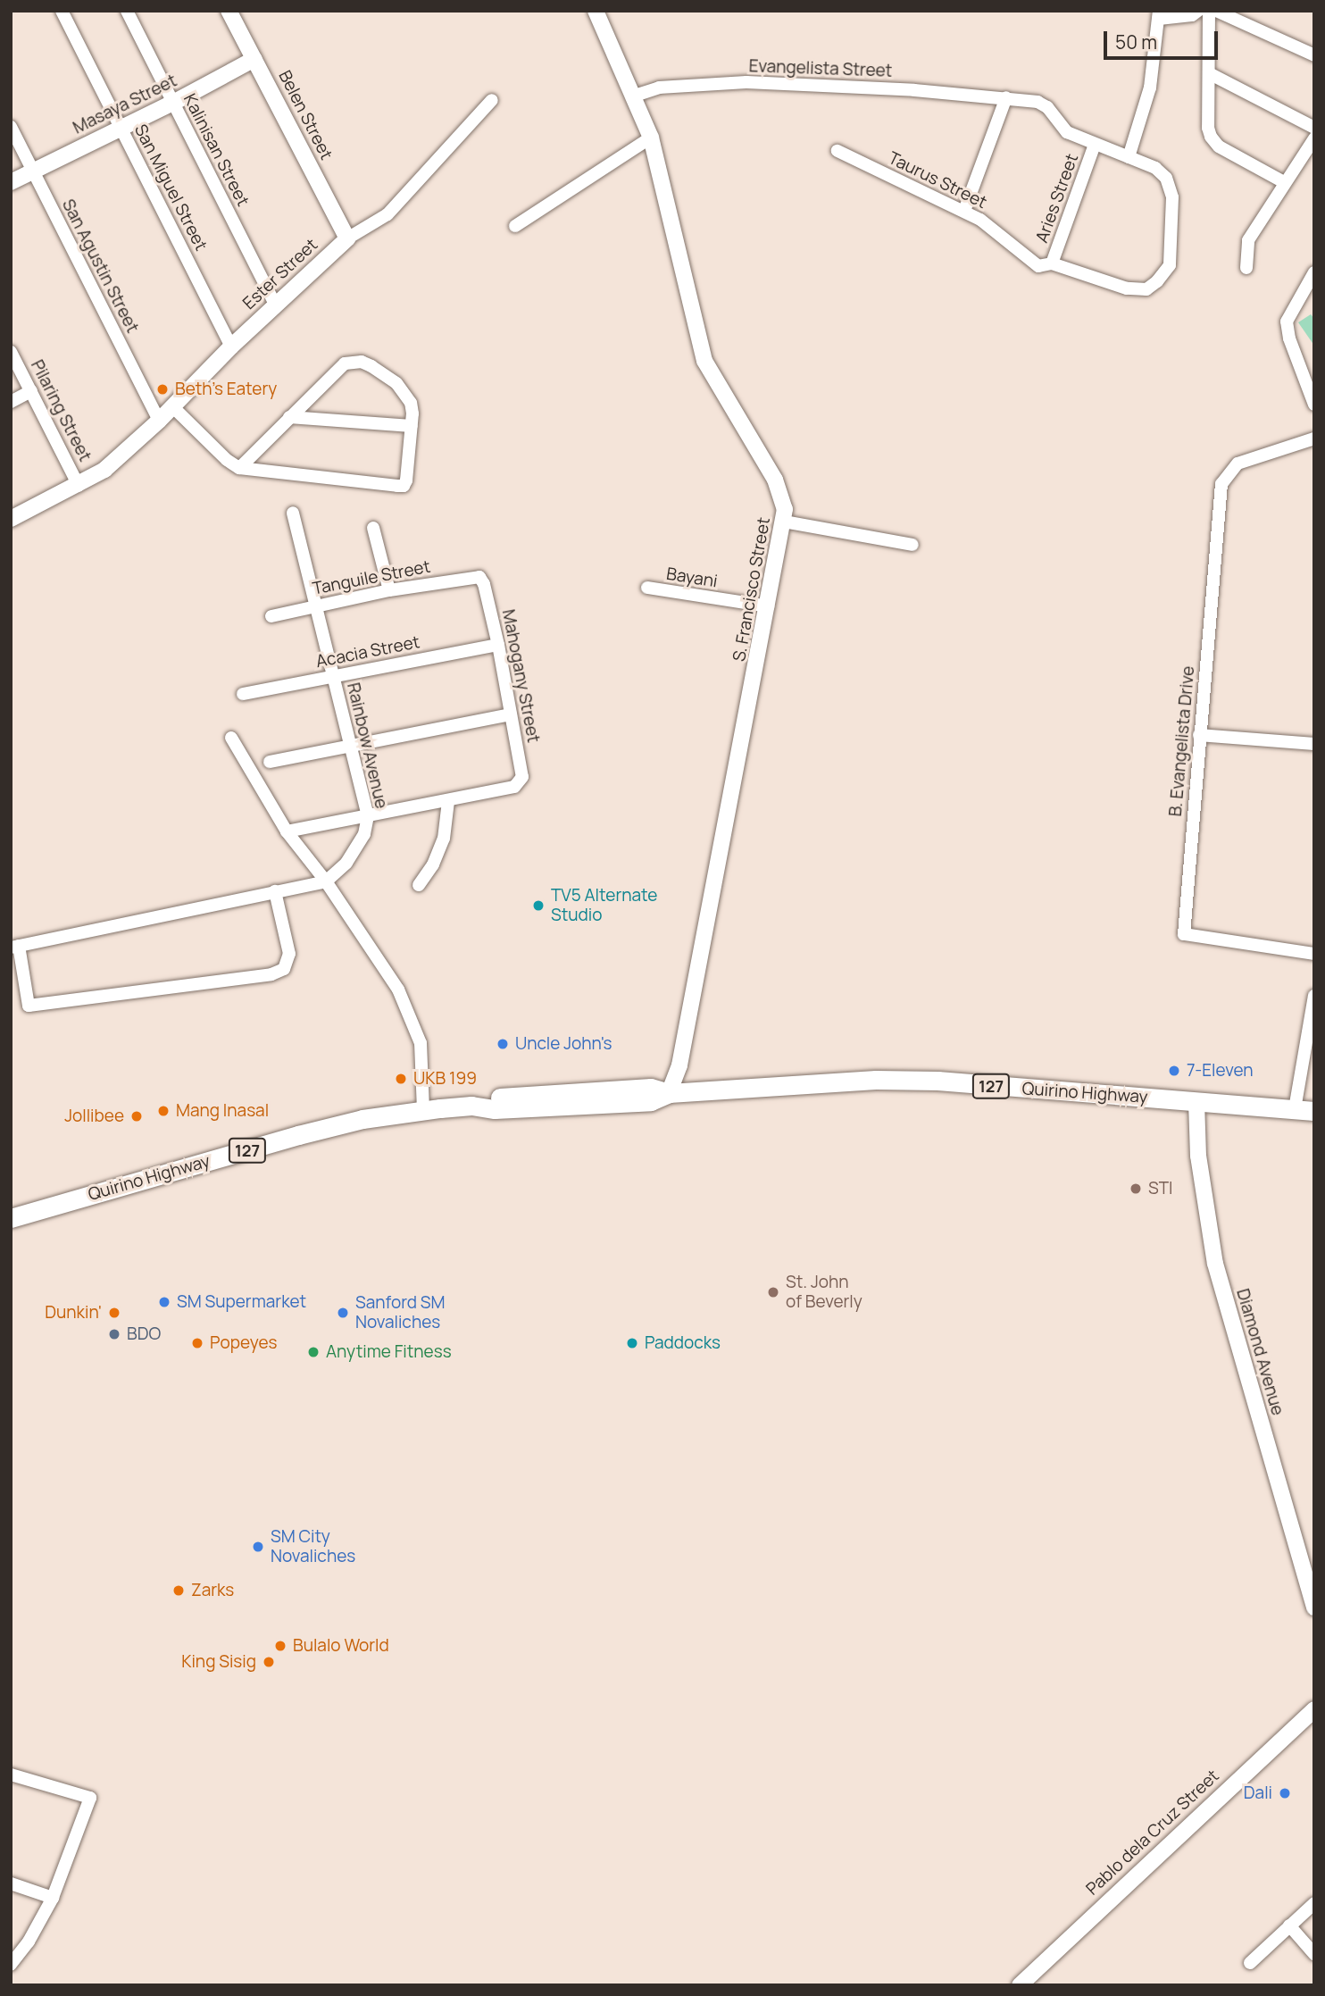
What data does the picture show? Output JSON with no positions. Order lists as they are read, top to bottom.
{
  "streets": {
    "main road": ["127", "Quirino Highway"],
    "street": [
      "Evangelista Street",
      "Masaya Street",
      "Belen Street",
      "Kalinisan Street",
      "Taurus Street",
      "San Miguel Street",
      "Aries Street",
      "San Agustin Street",
      "Ester Street",
      "Pilaring Street",
      "Tanguile Street",
      "Bayani",
      "S. Francisco Street",
      "Acacia Street",
      "Mahogany Street",
      "B. Evangelista Drive",
      "Rainbow Avenue",
      "Diamond Avenue",
      "Pablo dela Cruz Street"
    ]
  },
  "crossings": [
    ["Evangelista Street", "Taurus Street"],
    ["Evangelista Street", "Aries Street"],
    ["Evangelista Street", "S. Francisco Street"],
    ["Masaya Street", "Belen Street"],
    ["Masaya Street", "Kalinisan Street"],
    ["Masaya Street", "San Miguel Street"],
    ["Masaya Street", "San Agustin Street"],
    ["Belen Street", "Ester Street"],
    ["Kalinisan Street", "Ester Street"],
    ["Taurus Street", "Aries Street"],
    ["San Miguel Street", "Ester Street"],
    ["San Agustin Street", "Ester Street"],
    ["Ester Street", "Pilaring Street"],
    ["Tanguile Street", "Mahogany Street"],
    ["Tanguile Street", "Rainbow Avenue"],
    ["Bayani", "S. Francisco Street"],
    ["S. Francisco Street", "Quirino Highway"],
    ["Acacia Street", "Mahogany Street"],
    ["Acacia Street", "Rainbow Avenue"],
    ["Quirino Highway", "Diamond Avenue"]
  ],
  "places": [
    "Beth's Eatery",
    "TV5 Alternate Studio",
    "Uncle John's",
    "7-Eleven",
    "UKB 199",
    "Mang Inasal",
    "Jollibee",
    "STI",
    "St. John of Beverly",
    "SM Supermarket",
    "Dunkin'",
    "Sanford SM Novaliches",
    "BDO",
    "Popeyes",
    "Paddocks",
    "Anytime Fitness",
    "SM City Novaliches",
    "Zarks",
    "Bulalo World",
    "King Sisig",
    "Dali"
  ],
  "scale_bar": "50 m"
}
